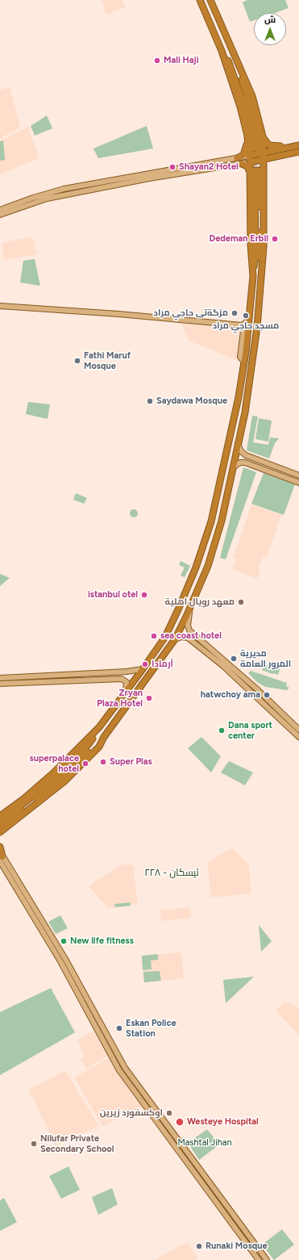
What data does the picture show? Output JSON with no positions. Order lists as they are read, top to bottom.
{
  "districts": ["ئیسکان - ٢٢٨"],
  "parks": ["Mashtal Jihan"],
  "places": [
    "Mali Haji",
    "Shayan2 Hotel",
    "Dedeman Erbil",
    "مزگةتی حاجي مراد",
    "مسجد حاجي مراد",
    "Fathi Maruf Mosque",
    "Saydawa Mosque",
    "istanbul otel",
    "معهد رويال اهلية",
    "sea coast hotel",
    "مديرية المرور العامة",
    "آرمادا",
    "hatwchoy ama",
    "Zryan Plaza Hotel",
    "Dana sport center",
    "Super Plas",
    "superpalace hotel",
    "New life fitness",
    "Eskan Police Station",
    "اوكسفورد زيرين",
    "Westeye Hospital",
    "Nilufar Private Secondary School",
    "Runaki Mosque"
  ],
  "north": "top"
}
